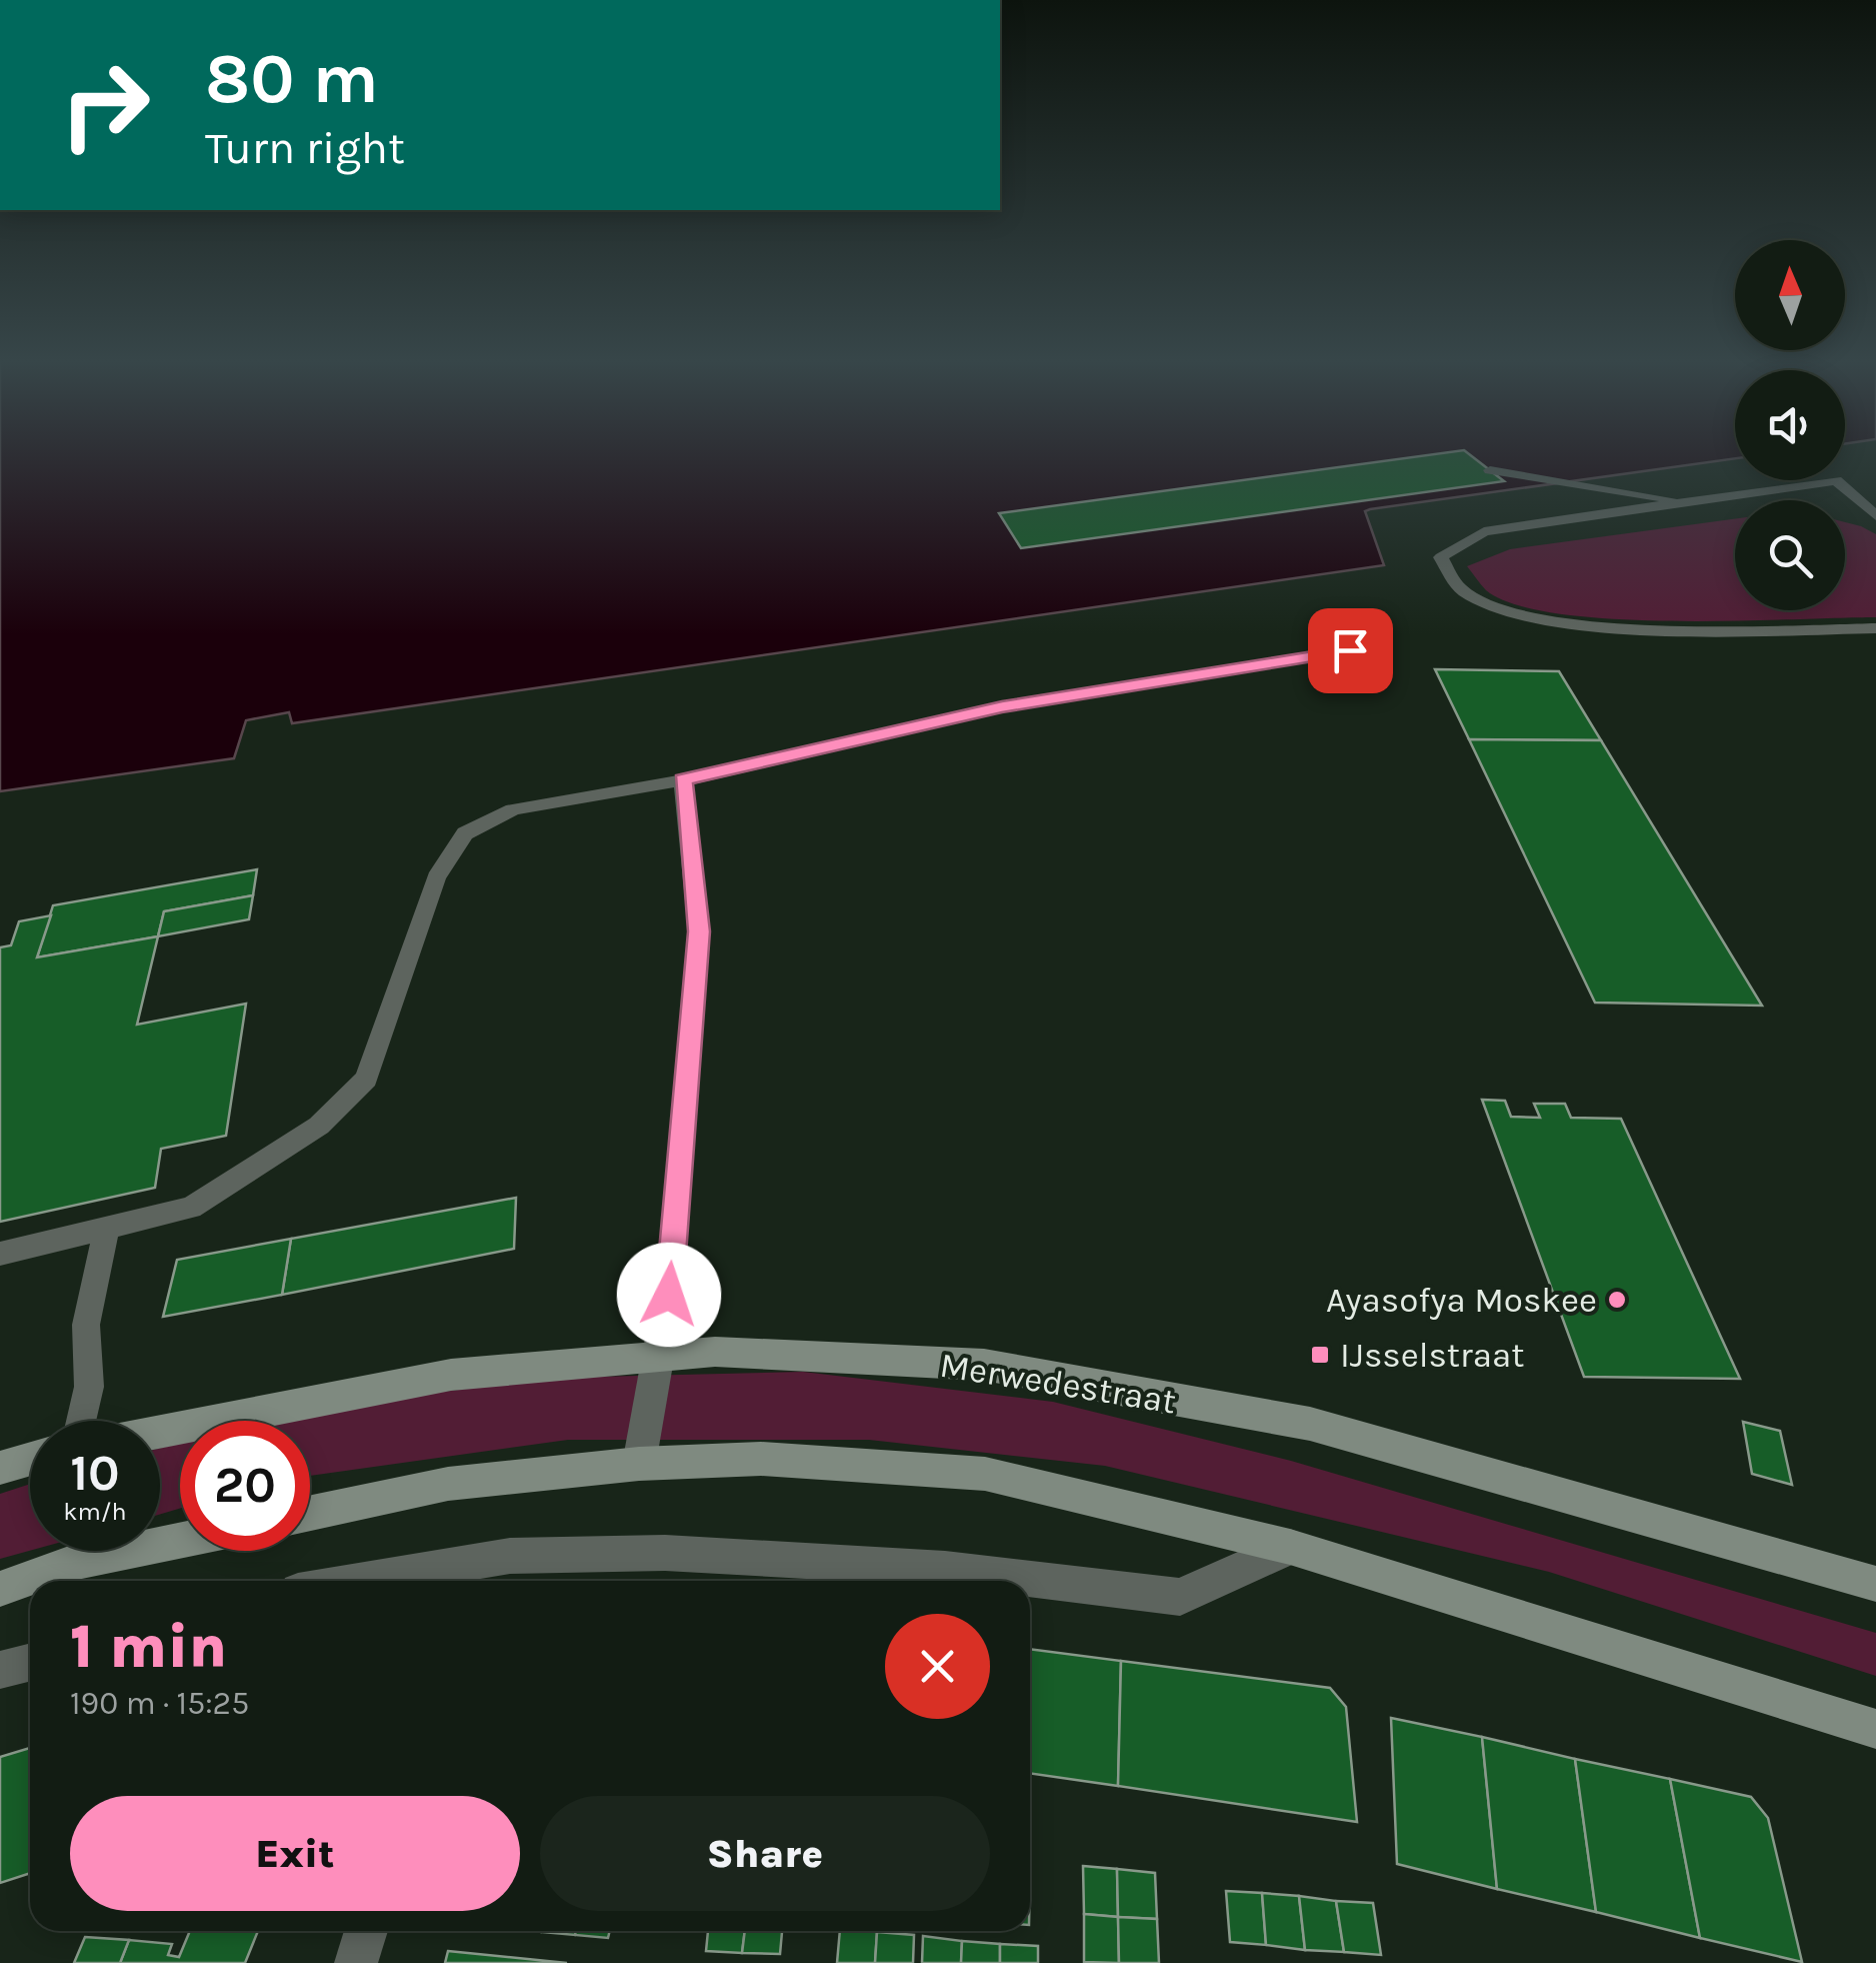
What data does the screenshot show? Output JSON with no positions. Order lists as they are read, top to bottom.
{
  "streets": {
    "main road": ["Merwedestraat"]
  },
  "places": {
    "other": ["Ayasofya Moskee"],
    "transit": ["IJsselstraat"]
  },
  "north": "top",
  "page": {
    "turn": ["80 m", "Turn right"],
    "speed": "10 km/h",
    "limit": "20",
    "heading": ["1 min", "190 m · 15:25"],
    "buttons": ["Exit", "Share"]
  }
}
